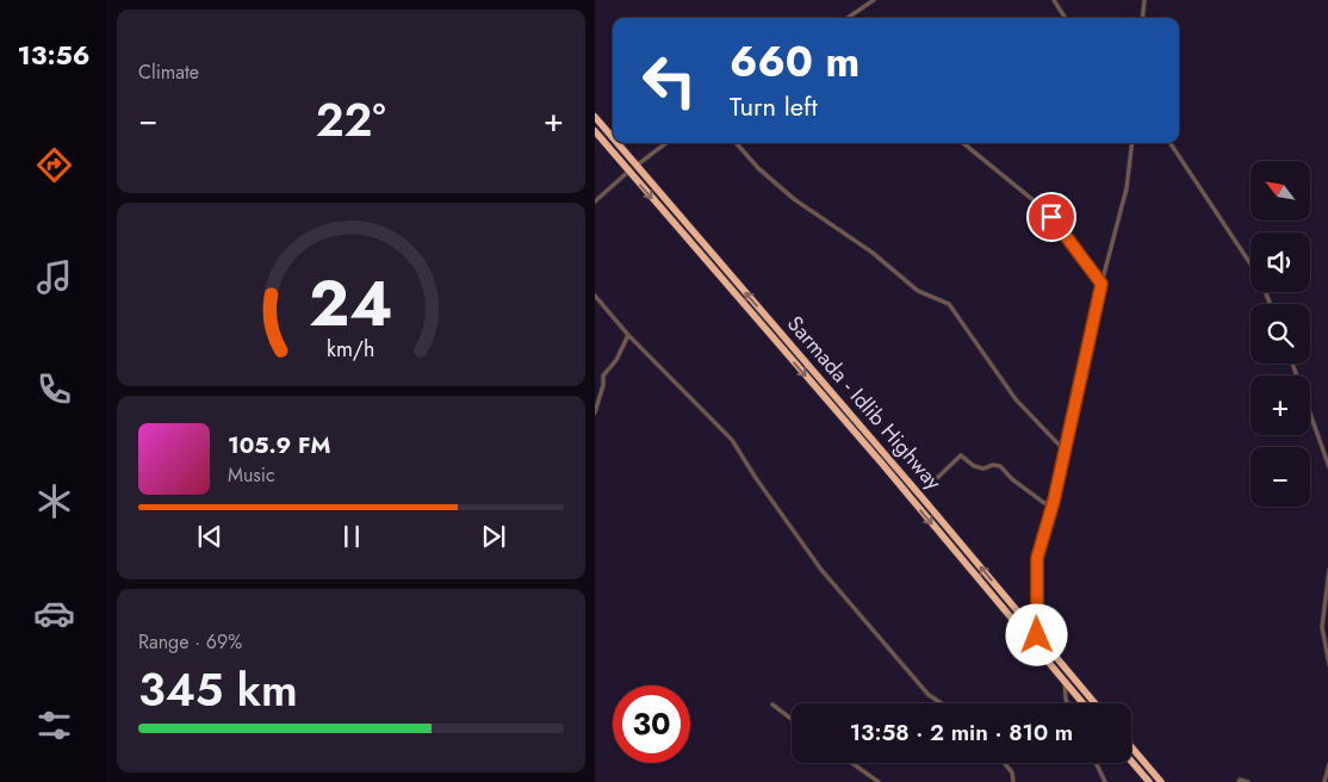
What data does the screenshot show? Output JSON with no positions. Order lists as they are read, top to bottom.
{
  "streets": {
    "highway": ["Sarmada - Idlib Highway"]
  },
  "north": "top left",
  "page": {
    "tabs": "13:56",
    "tile": [
      "Climate",
      ["Range · 69%", "345 km"]
    ],
    "turn": ["660 m", "Turn left"],
    "heat": ["−", "22°", "+"],
    "map_buttons": ["+", "−"],
    "song": ["105.9 FM", "Music"],
    "limit": "30",
    "trip": "13:58 · 2 min · 810 m",
    "gauge": ["24", "km/h"]
  }
}
